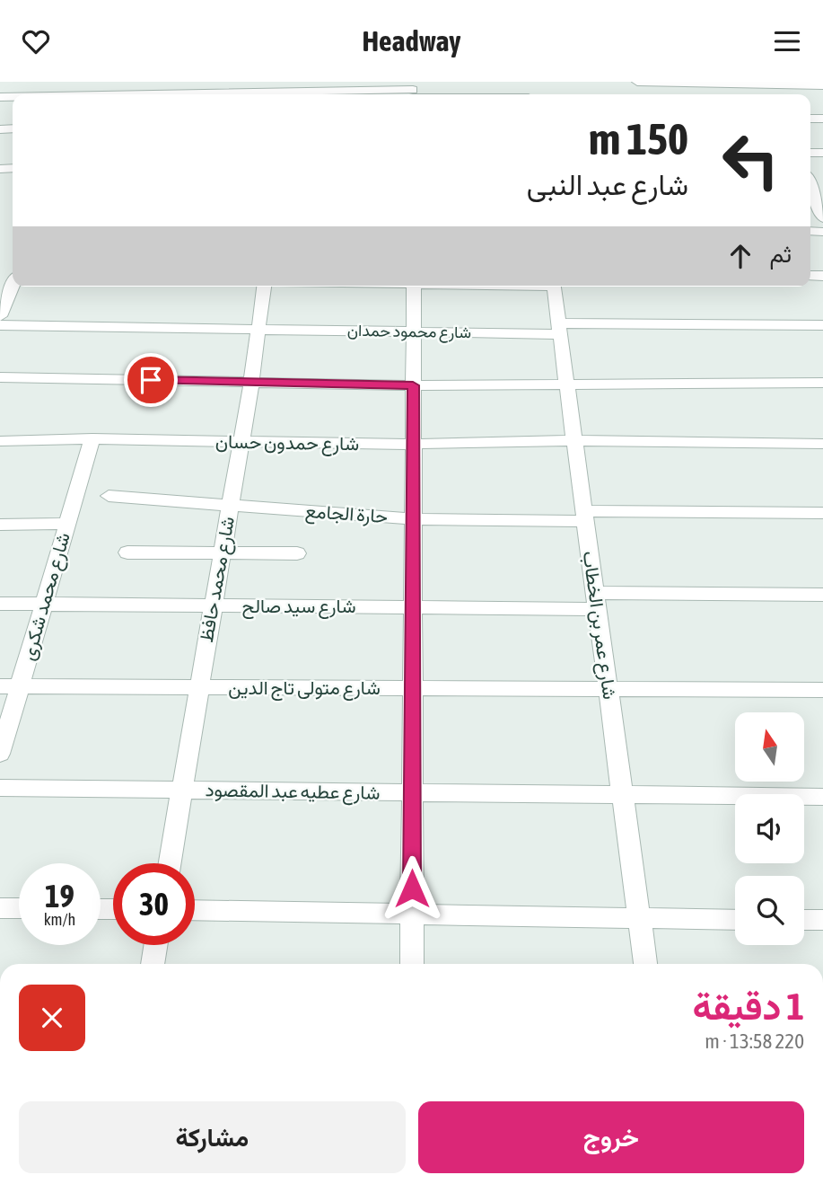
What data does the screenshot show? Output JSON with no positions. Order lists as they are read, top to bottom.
{
  "streets": {
    "street": [
      "شارع محمود حمدان",
      "شارع حمدون حسان",
      "حارة الجامع",
      "شارع محمد حافظ",
      "شارع محمد شكرى",
      "شارع سيد صالح",
      "شارع عمر بن الخطاب",
      "شارع متولى تاج الدين",
      "شارع عطيه عبد المقصود"
    ]
  },
  "crossings": [
    ["شارع محمود حمدان", "شارع محمد حافظ"],
    ["شارع محمود حمدان", "شارع عمر بن الخطاب"],
    ["شارع حمدون حسان", "شارع محمد حافظ"],
    ["شارع حمدون حسان", "شارع محمد شكرى"],
    ["شارع حمدون حسان", "شارع عمر بن الخطاب"],
    ["حارة الجامع", "شارع محمد حافظ"],
    ["حارة الجامع", "شارع عمر بن الخطاب"],
    ["شارع محمد حافظ", "شارع سيد صالح"],
    ["شارع محمد حافظ", "شارع متولى تاج الدين"],
    ["شارع محمد حافظ", "شارع عطيه عبد المقصود"],
    ["شارع محمد شكرى", "شارع سيد صالح"],
    ["شارع محمد شكرى", "شارع متولى تاج الدين"],
    ["شارع سيد صالح", "شارع عمر بن الخطاب"],
    ["شارع عمر بن الخطاب", "شارع متولى تاج الدين"],
    ["شارع عمر بن الخطاب", "شارع عطيه عبد المقصود"]
  ],
  "north": "top",
  "page": {
    "header": "Headway",
    "turn": ["150 m", "شارع عبد النبى"],
    "then": "ثم",
    "speed": "19 km/h",
    "limit": "30",
    "heading": ["1 دقيقة", "220 m · 13:58"],
    "buttons": ["خروج", "مشاركة"]
  }
}
